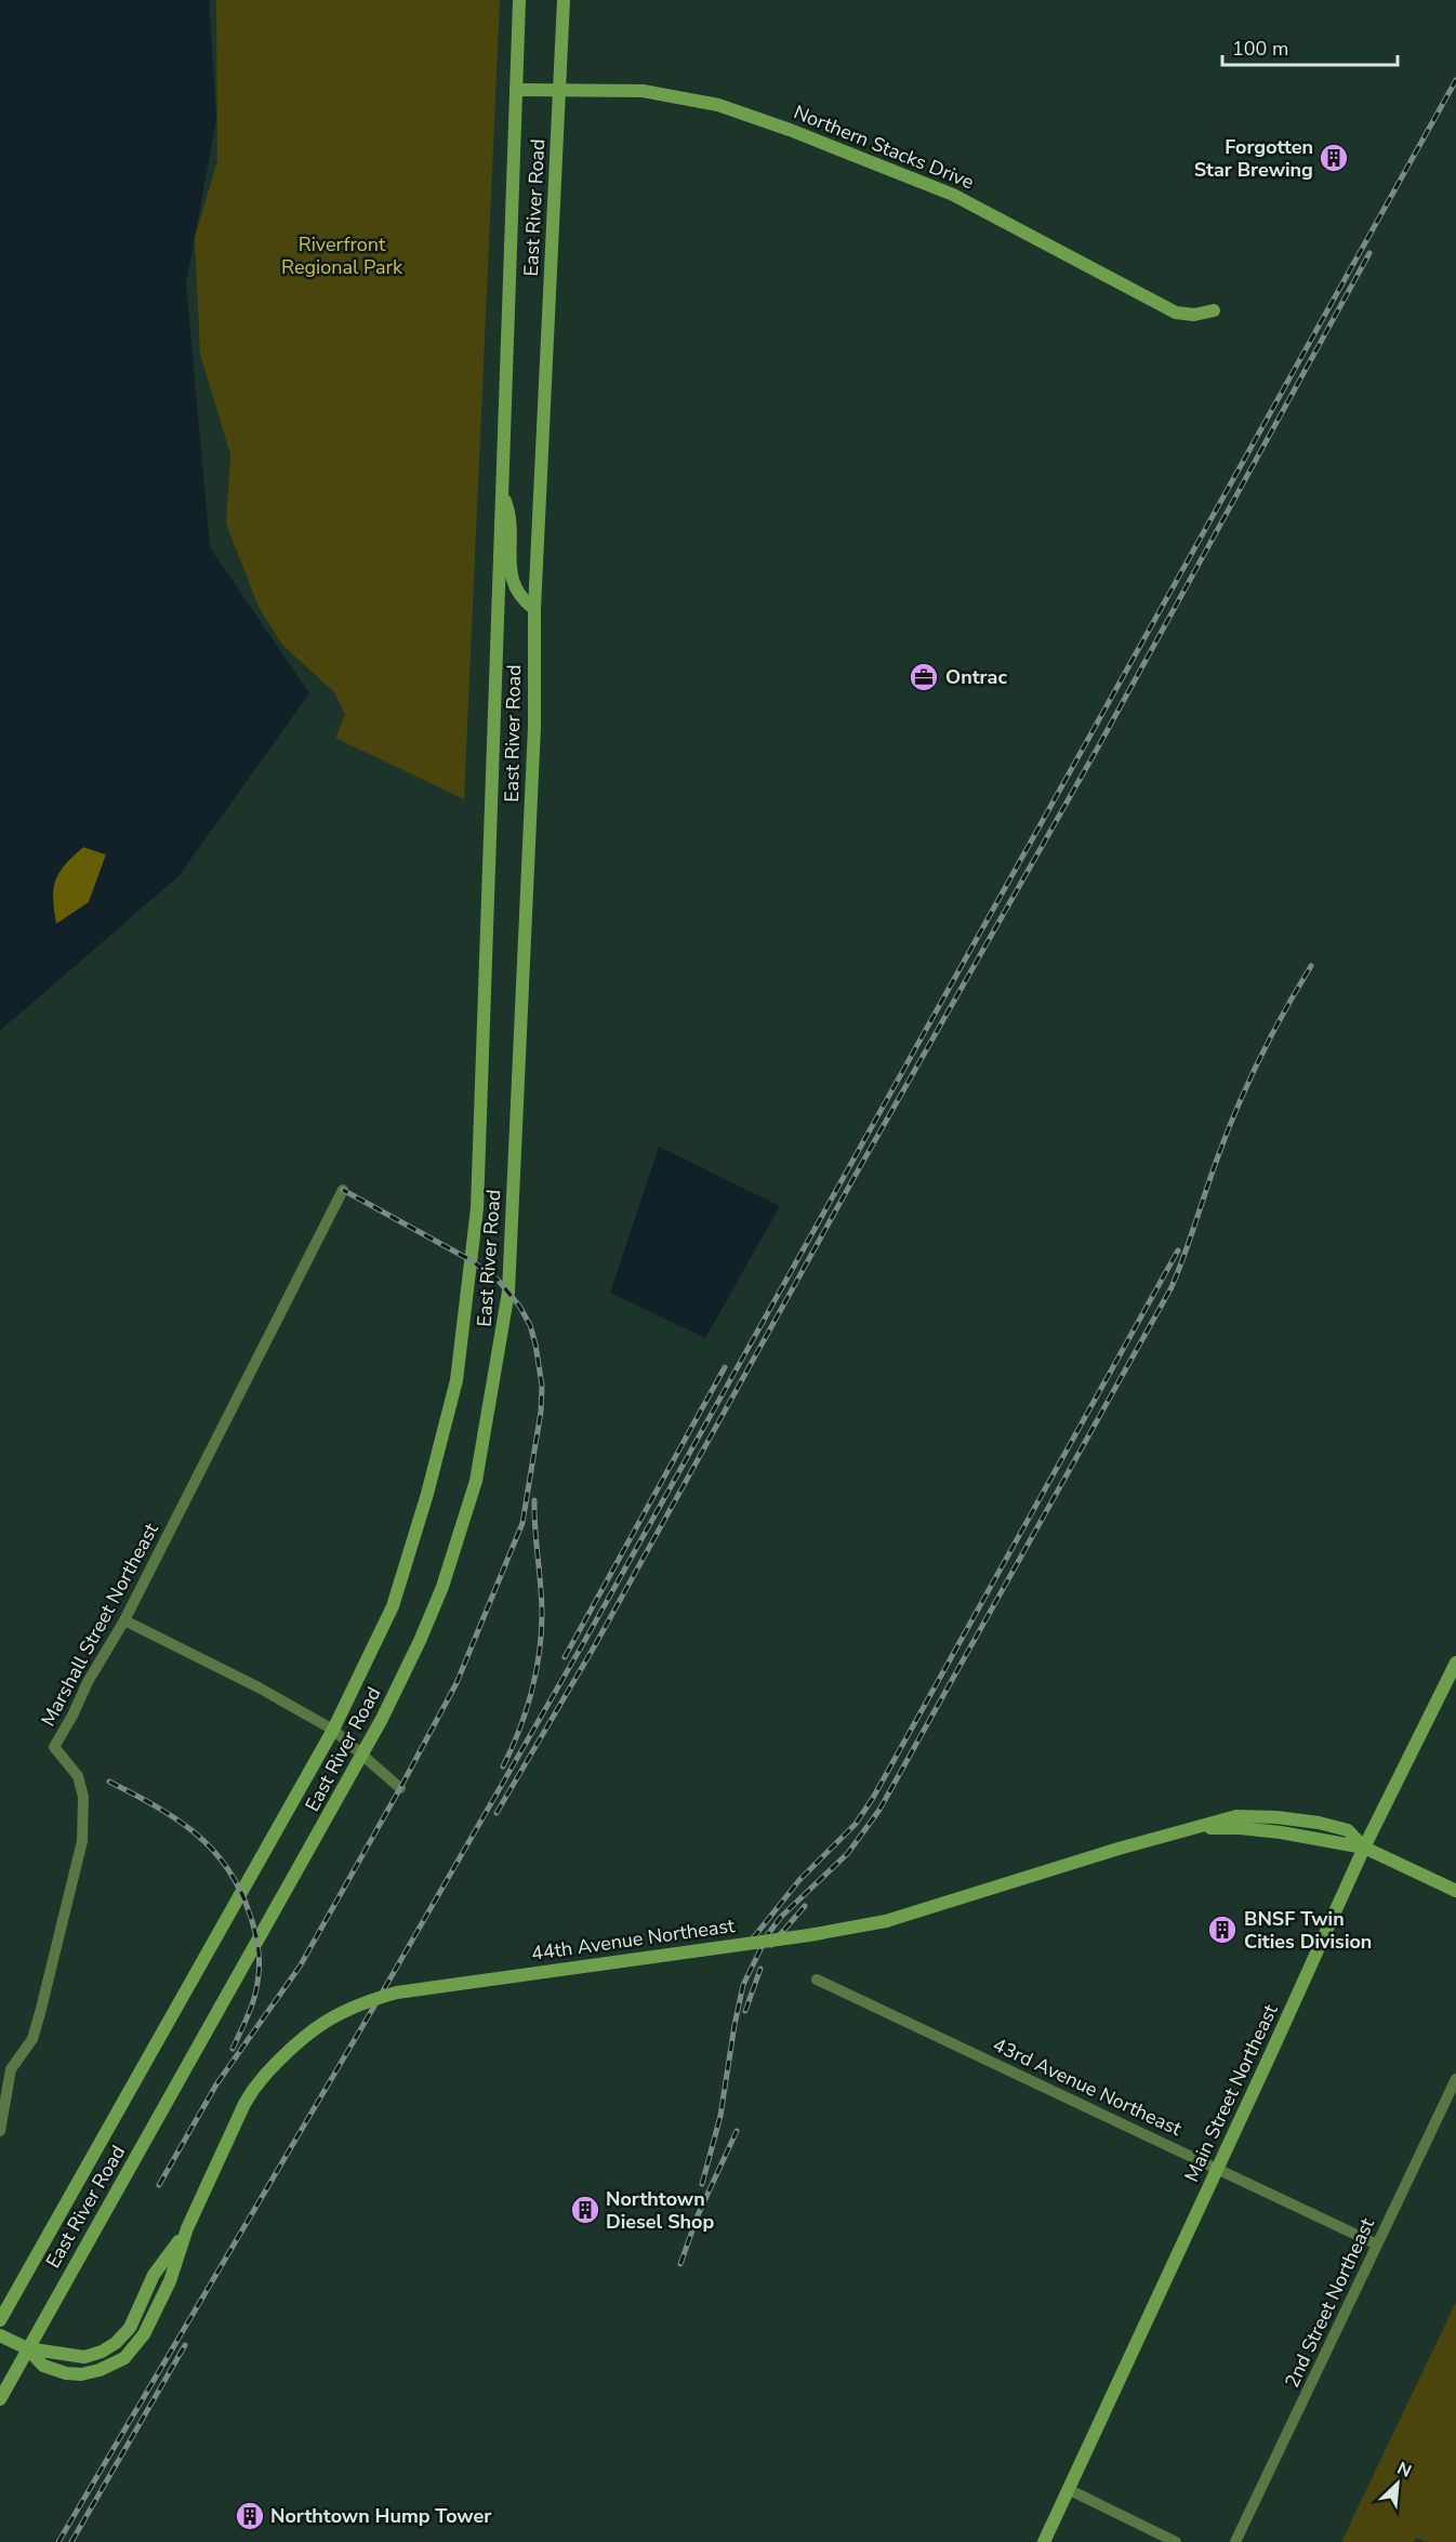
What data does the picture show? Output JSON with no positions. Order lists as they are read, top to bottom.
{
  "streets": {
    "street": [
      "Northern Stacks Drive",
      "East River Road",
      "Marshall Street Northeast",
      "44th Avenue Northeast",
      "43rd Avenue Northeast",
      "Main Street Northeast",
      "2nd Street Northeast"
    ]
  },
  "crossings": [
    ["Northern Stacks Drive", "East River Road"],
    ["44th Avenue Northeast", "Main Street Northeast"],
    ["43rd Avenue Northeast", "Main Street Northeast"],
    ["43rd Avenue Northeast", "2nd Street Northeast"]
  ],
  "parks": ["Riverfront Regional Park"],
  "places": {
    "building": [
      "Forgotten Star Brewing",
      "BNSF Twin Cities Division",
      "Northtown Diesel Shop",
      "Northtown Hump Tower"
    ],
    "office": ["Ontrac"]
  },
  "scale_bar": "100 m",
  "north": "top right"
}
